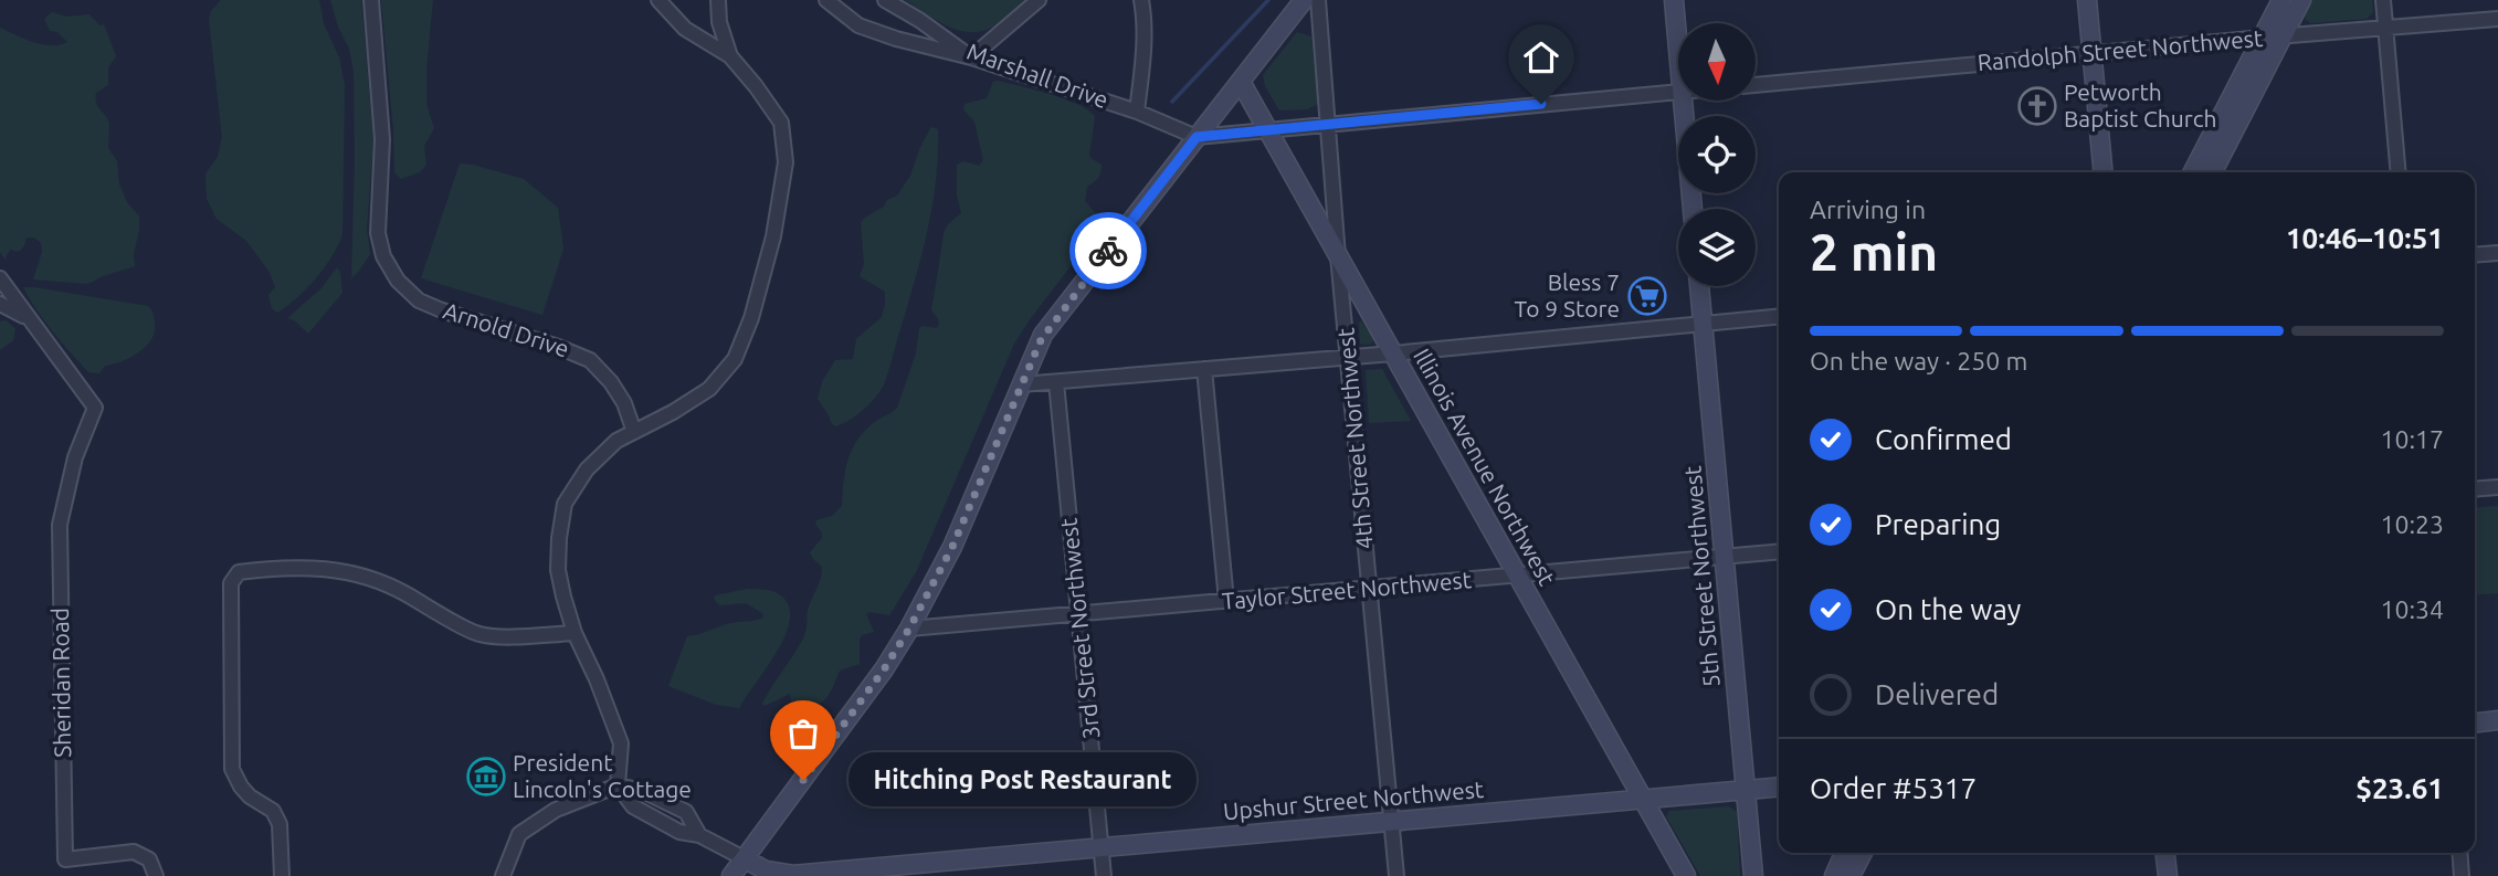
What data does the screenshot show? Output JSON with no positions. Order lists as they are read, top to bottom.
{
  "streets": {
    "street": [
      "Randolph Street Northwest",
      "Marshall Drive",
      "Arnold Drive",
      "4th Street Northwest",
      "Illinois Avenue Northwest",
      "5th Street Northwest",
      "Taylor Street Northwest",
      "3rd Street Northwest",
      "Sheridan Road",
      "Upshur Street Northwest"
    ]
  },
  "crossings": [
    ["4th Street Northwest", "Illinois Avenue Northwest"],
    ["4th Street Northwest", "Taylor Street Northwest"],
    ["4th Street Northwest", "Upshur Street Northwest"],
    ["Illinois Avenue Northwest", "Taylor Street Northwest"],
    ["Illinois Avenue Northwest", "Upshur Street Northwest"],
    ["5th Street Northwest", "Taylor Street Northwest"],
    ["5th Street Northwest", "Upshur Street Northwest"],
    ["Taylor Street Northwest", "3rd Street Northwest"],
    ["3rd Street Northwest", "Upshur Street Northwest"]
  ],
  "places": {
    "church": ["Petworth Baptist Church"],
    "supermarket": ["Bless 7 To 9 Store"],
    "museum": ["President Lincoln's Cottage"],
    "other": ["Hitching Post Restaurant"]
  },
  "north": "bottom",
  "page": {
    "heading": ["2 min", "Arriving in", "10:46–10:51"],
    "panel": ["Order #5317", "$23.61"],
    "bar": "On the way · 250 m",
    "list": [
      ["Confirmed", "10:17"],
      ["Preparing", "10:23"],
      ["On the way", "10:34"],
      "Delivered"
    ],
    "bubble": "Hitching Post Restaurant"
  }
}
